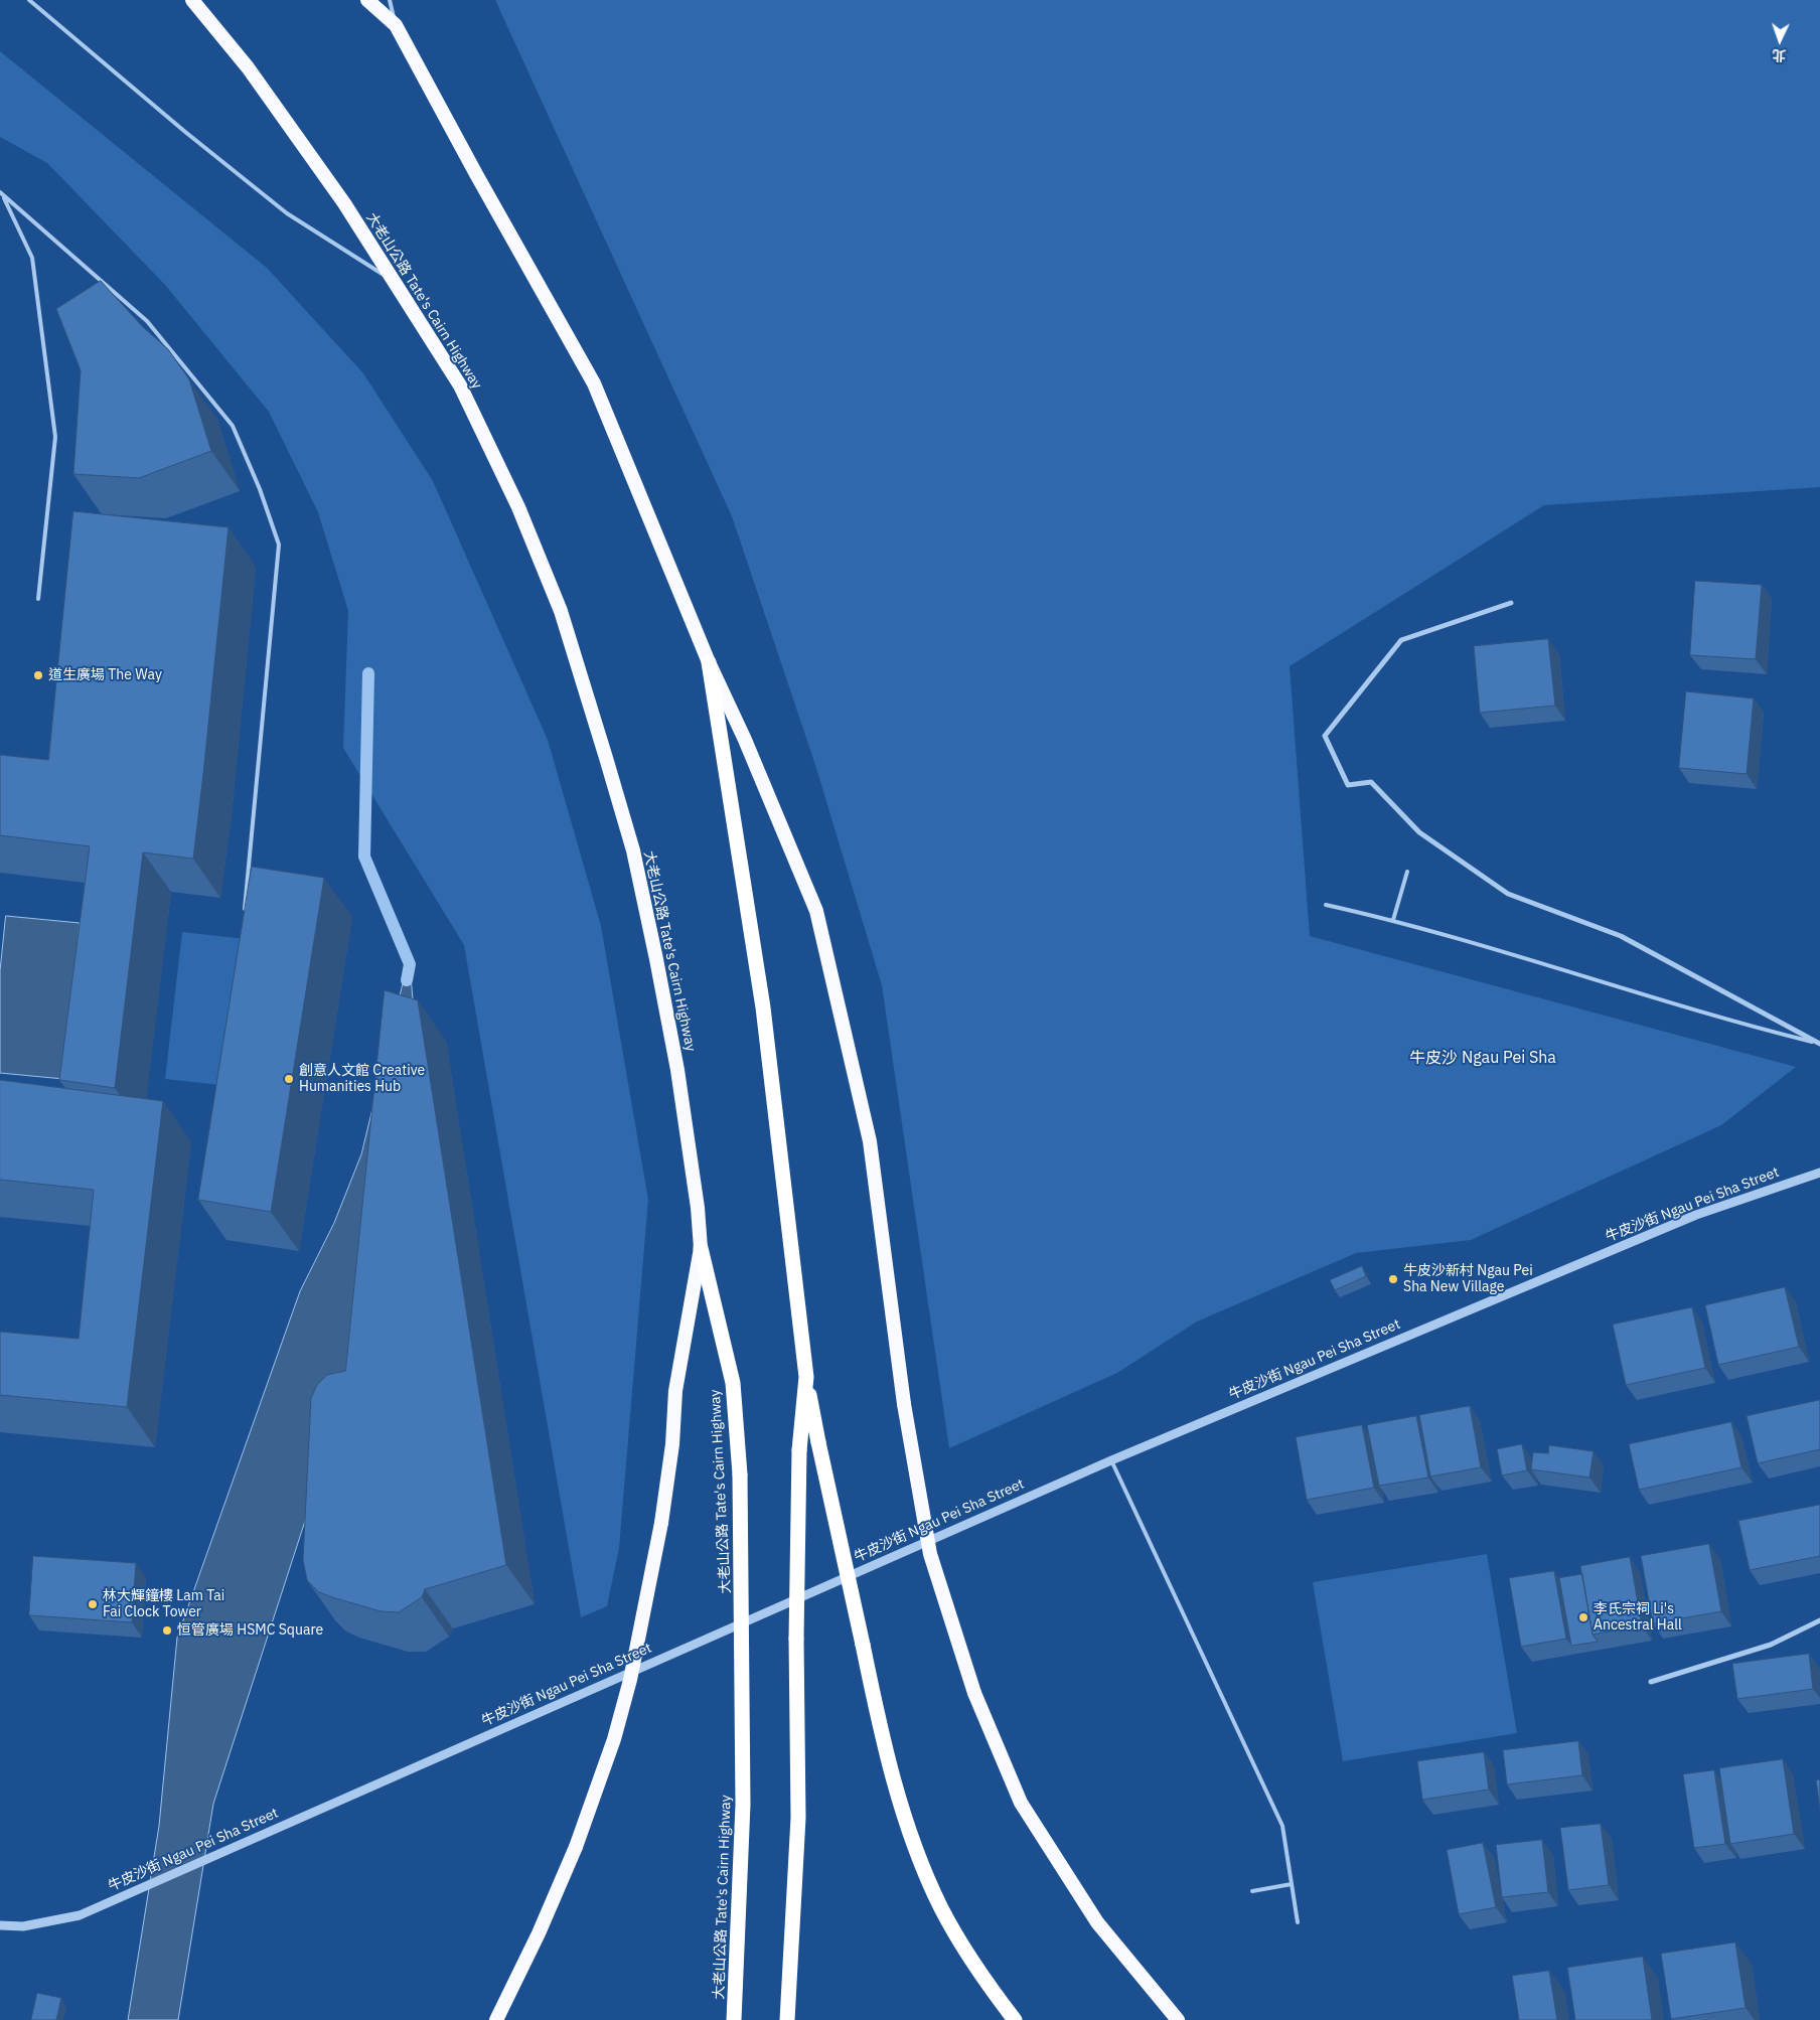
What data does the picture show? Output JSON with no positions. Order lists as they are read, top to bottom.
{
  "streets": {
    "highway": ["大老山公路 Tate's Cairn Highway"],
    "street": ["牛皮沙街 Ngau Pei Sha Street"]
  },
  "districts": ["牛皮沙 Ngau Pei Sha"],
  "places": [
    "道生廣場 The Way",
    "創意人文館 Creative Humanities Hub",
    "牛皮沙新村 Ngau Pei Sha New Village",
    "林大輝鐘樓 Lam Tai Fai Clock Tower",
    "李氏宗祠 Li's Ancestral Hall",
    "恒管廣場 HSMC Square"
  ],
  "north": "bottom"
}
